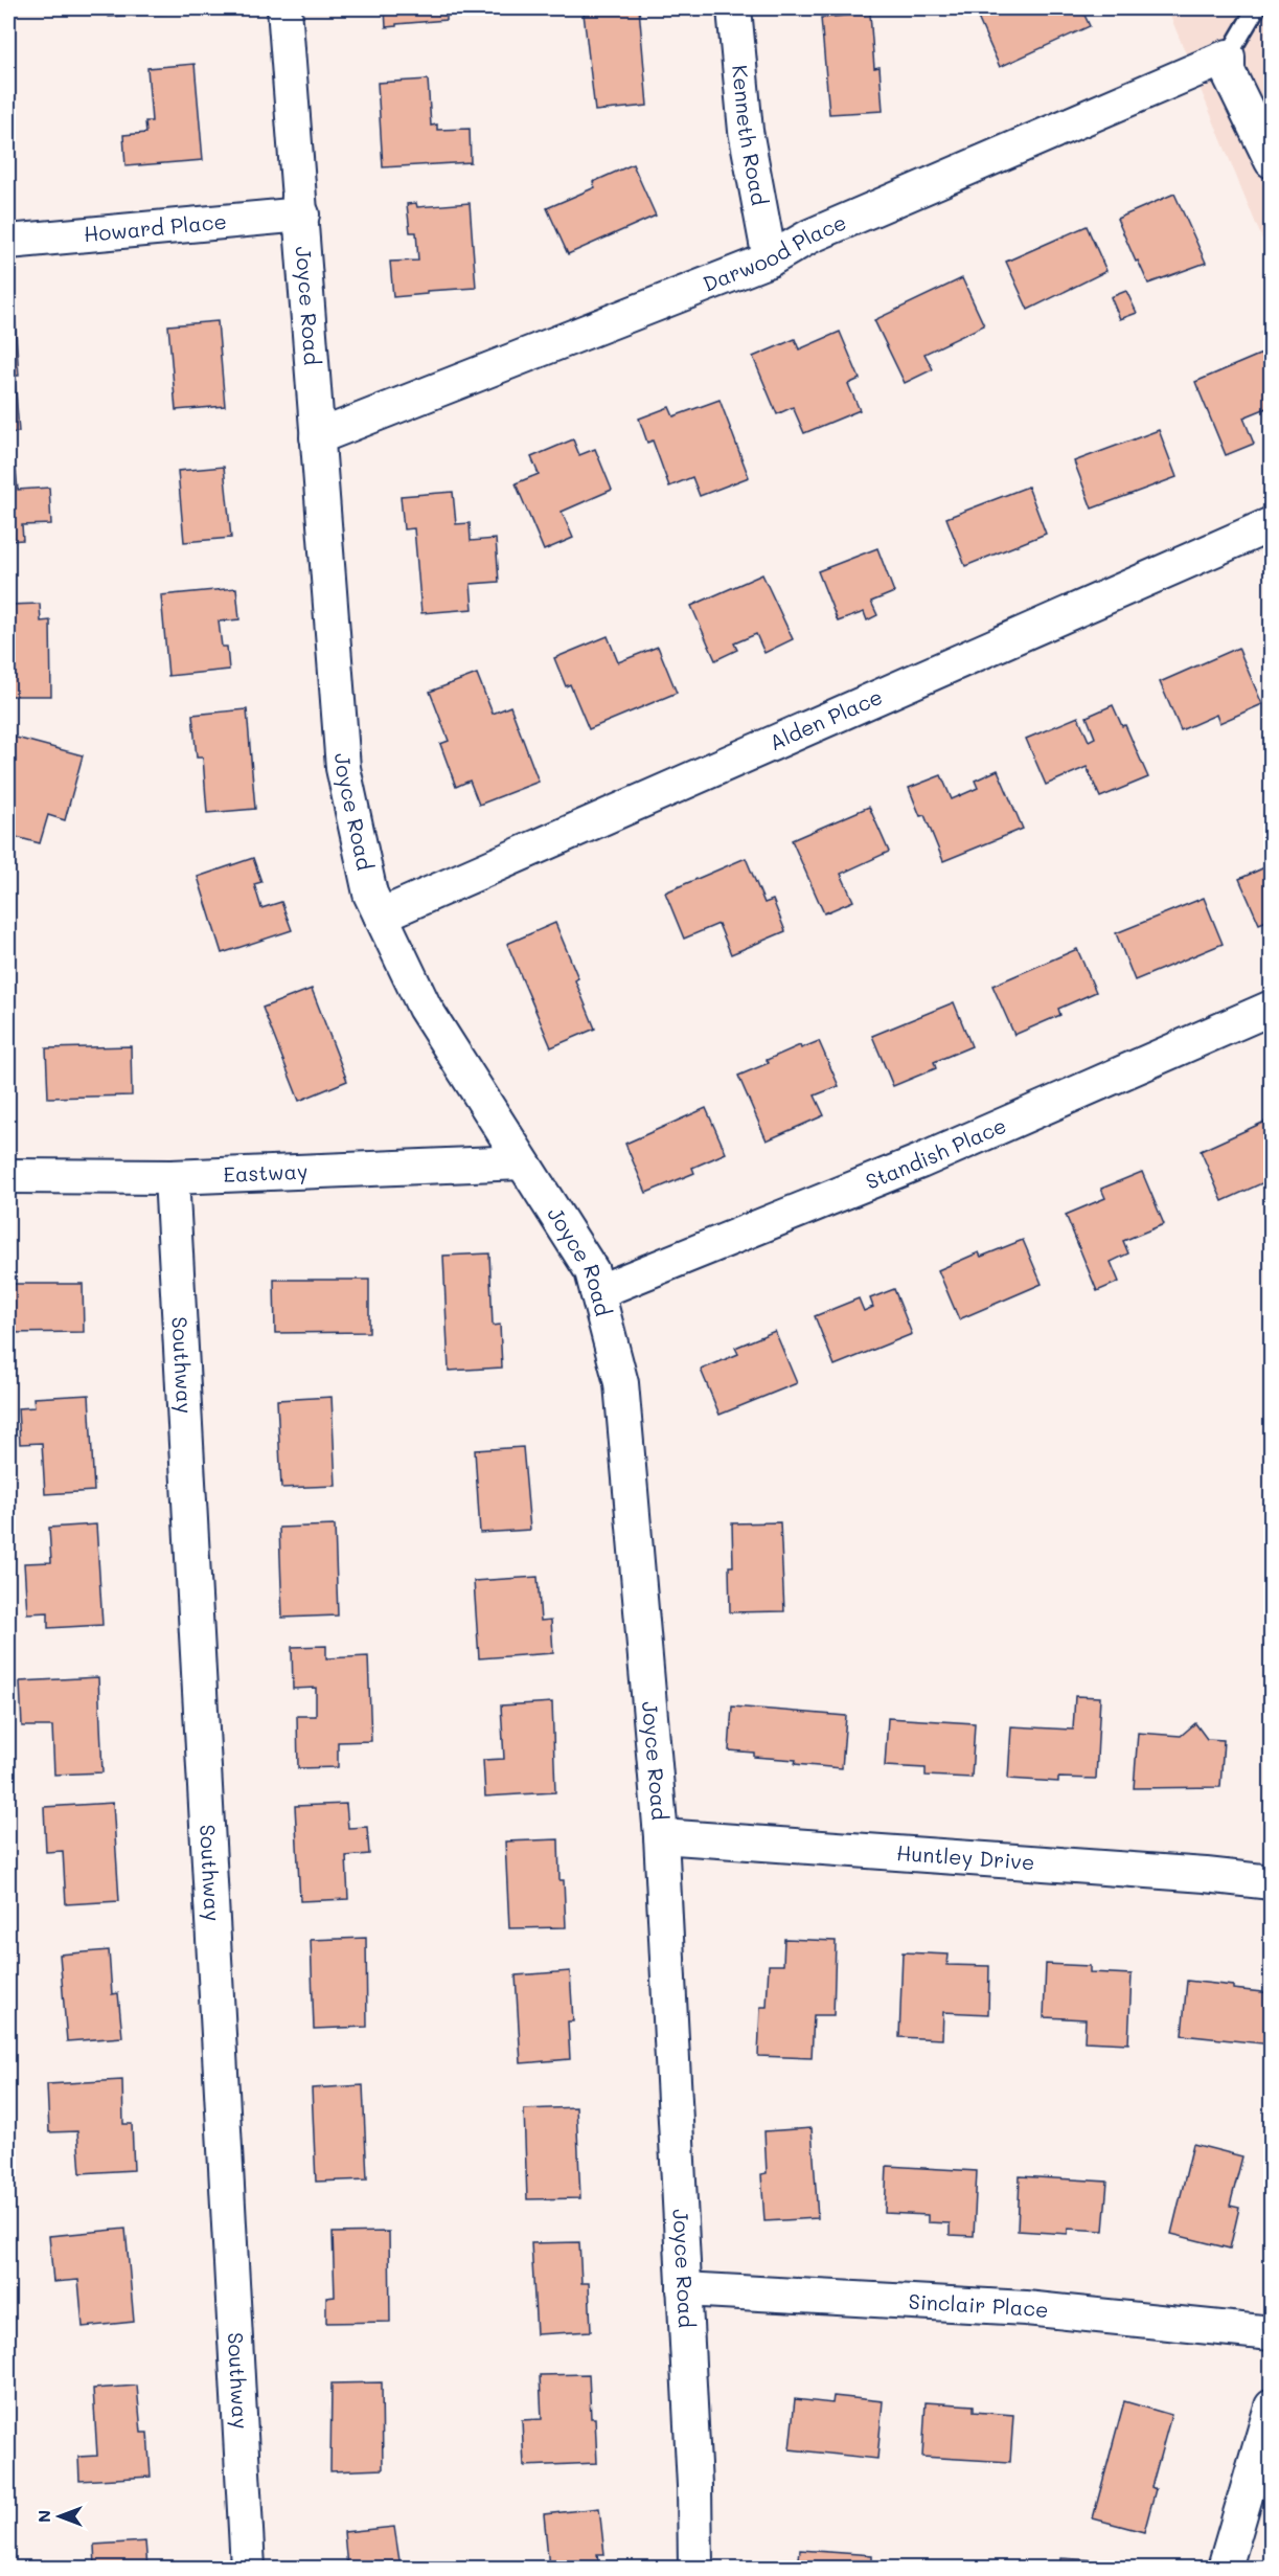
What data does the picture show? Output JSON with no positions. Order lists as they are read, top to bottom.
{
  "streets": {
    "street": [
      "Kenneth Road",
      "Howard Place",
      "Darwood Place",
      "Joyce Road",
      "Alden Place",
      "Standish Place",
      "Eastway",
      "Southway",
      "Huntley Drive",
      "Sinclair Place"
    ]
  },
  "crossings": [
    ["Kenneth Road", "Darwood Place"],
    ["Howard Place", "Joyce Road"],
    ["Darwood Place", "Joyce Road"],
    ["Joyce Road", "Alden Place"],
    ["Joyce Road", "Standish Place"],
    ["Joyce Road", "Eastway"],
    ["Joyce Road", "Huntley Drive"],
    ["Joyce Road", "Sinclair Place"],
    ["Eastway", "Southway"]
  ],
  "north": "left"
}
